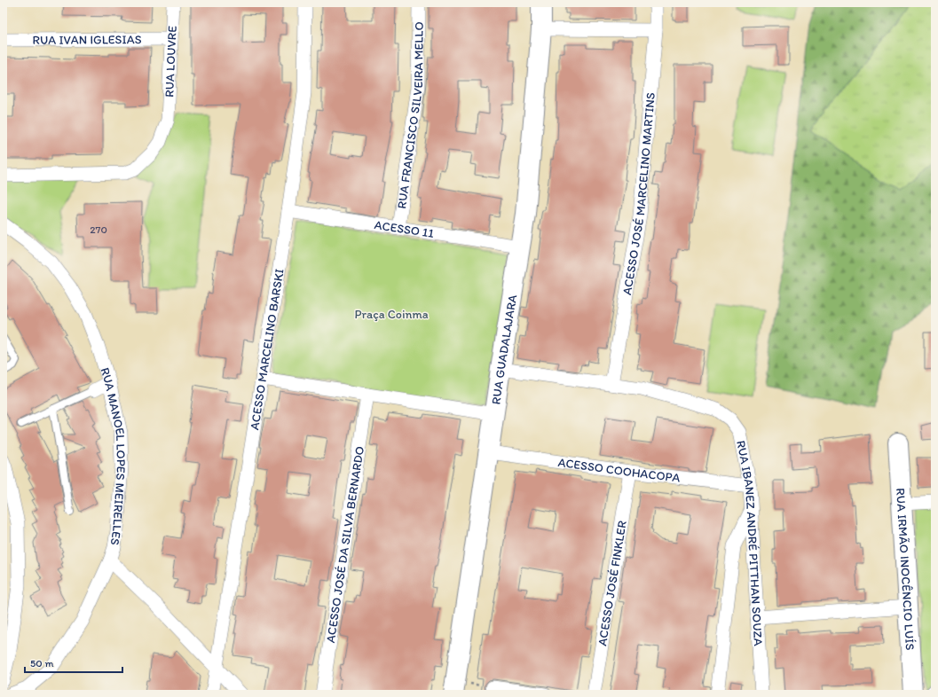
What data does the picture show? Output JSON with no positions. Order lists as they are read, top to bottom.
{
  "streets": {
    "main road": ["RUA GUADALAJARA", "RUA IRMÃO INOCÊNCIO LUÍS"],
    "street": [
      "RUA IVAN IGLESIAS",
      "RUA LOUVRE",
      "RUA FRANCISCO SILVEIRA MELLO",
      "ACESSO JOSÉ MARCELINO MARTINS",
      "ACESSO 11",
      "ACESSO MARCELINO BARSKI",
      "RUA MANOEL LOPES MEIRELLES",
      "ACESSO COOHACOPA",
      "RUA IBANEZ ANDRÉ PITTHAN SOUZA",
      "ACESSO JOSÉ DA SILVA BERNARDO",
      "ACESSO JOSÉ FINKLER"
    ]
  },
  "crossings": [
    ["RUA IVAN IGLESIAS", "RUA LOUVRE"],
    ["RUA FRANCISCO SILVEIRA MELLO", "ACESSO 11"],
    ["ACESSO JOSÉ MARCELINO MARTINS", "RUA IBANEZ ANDRÉ PITTHAN SOUZA"],
    ["ACESSO 11", "ACESSO MARCELINO BARSKI"],
    ["ACESSO 11", "RUA GUADALAJARA"],
    ["ACESSO MARCELINO BARSKI", "RUA MANOEL LOPES MEIRELLES"],
    ["RUA GUADALAJARA", "ACESSO COOHACOPA"],
    ["RUA GUADALAJARA", "RUA IBANEZ ANDRÉ PITTHAN SOUZA"],
    ["ACESSO COOHACOPA", "RUA IBANEZ ANDRÉ PITTHAN SOUZA"],
    ["ACESSO COOHACOPA", "ACESSO JOSÉ FINKLER"]
  ],
  "parks": ["Praça Coinma"],
  "house_numbers": ["270"],
  "scale_bar": "50 m"
}
